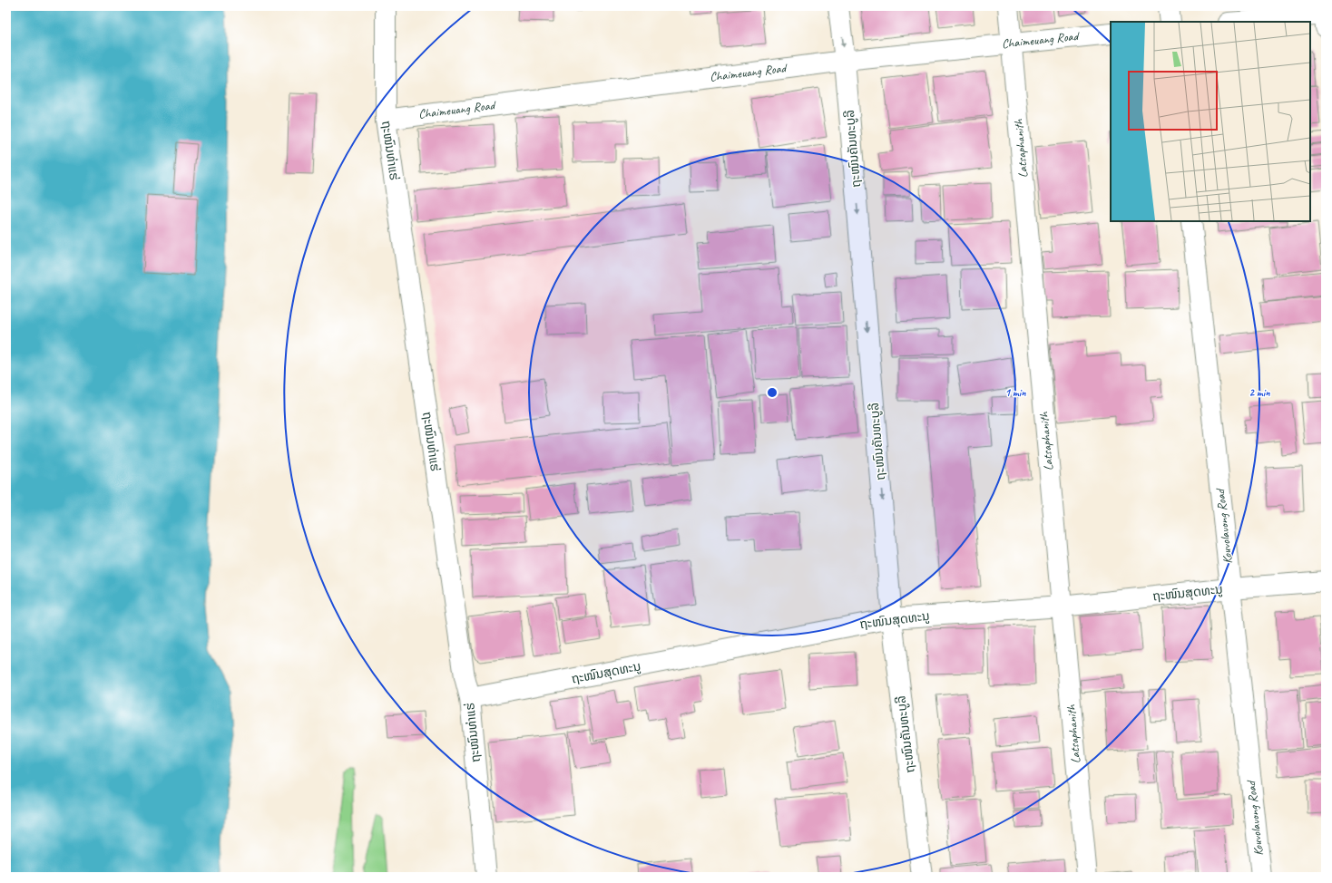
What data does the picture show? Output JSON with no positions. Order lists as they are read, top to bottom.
{
  "streets": {
    "street": [
      "Chaimeuang Road",
      "ຖະໜົນຄັນທະບູລີ",
      "Latsaphanith",
      "ຖະໜົນທ່າແຮ່",
      "Kouvolavong Road",
      "ຖະໜົນສຸດທະນູ"
    ]
  },
  "crossings": [
    ["Chaimeuang Road", "ຖະໜົນຄັນທະບູລີ"],
    ["Chaimeuang Road", "Latsaphanith"],
    ["Chaimeuang Road", "ຖະໜົນທ່າແຮ່"],
    ["ຖະໜົນຄັນທະບູລີ", "ຖະໜົນສຸດທະນູ"],
    ["Latsaphanith", "ຖະໜົນສຸດທະນູ"],
    ["ຖະໜົນທ່າແຮ່", "ຖະໜົນສຸດທະນູ"],
    ["Kouvolavong Road", "ຖະໜົນສຸດທະນູ"]
  ],
  "one_way": ["ຖະໜົນຄັນທະບູລີ"],
  "rings": ["1 min", "2 min"]
}
